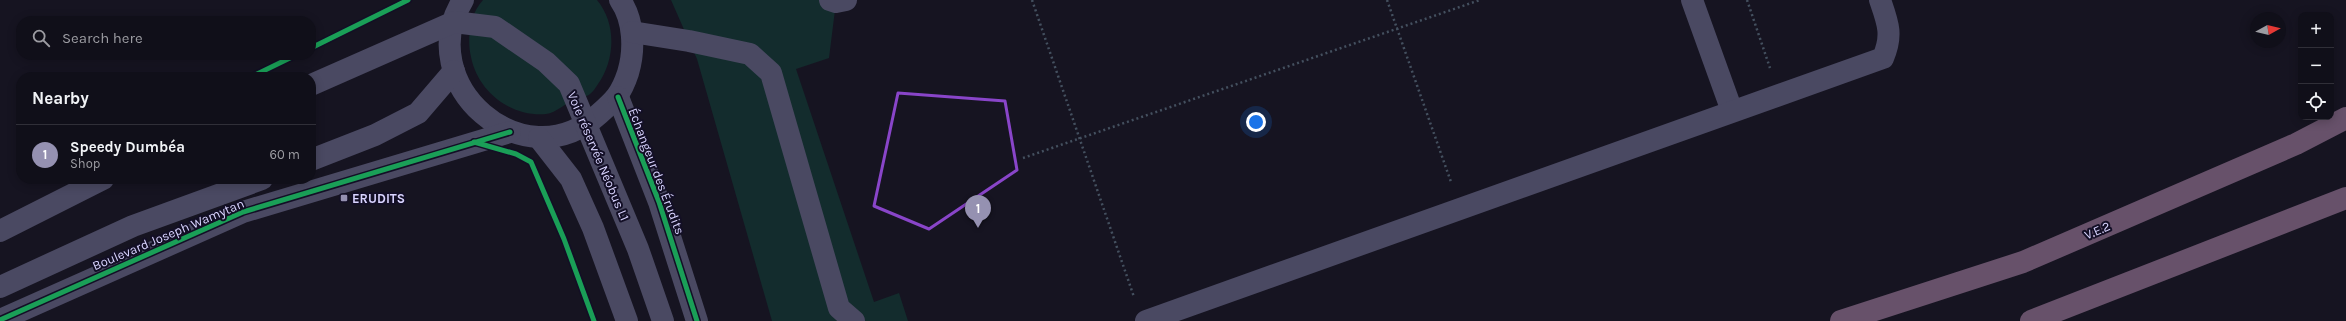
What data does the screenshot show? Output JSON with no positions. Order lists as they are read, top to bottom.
{
  "streets": {
    "highway": ["V.E.2"],
    "street": ["Voie réservée Néobus L1", "Échangeur des Érudits", "Boulevard Joseph Wamytan"]
  },
  "places": {
    "transit": ["ERUDITS"]
  },
  "north": "right",
  "page": {
    "map_buttons": ["+", "−"],
    "search": "Search here",
    "heading": "Nearby",
    "list": [
      {
        "mark": "1",
        "name": "Speedy Dumbéa",
        "note": "Shop",
        "value": "60 m"
      }
    ],
    "pins": "1"
  }
}
